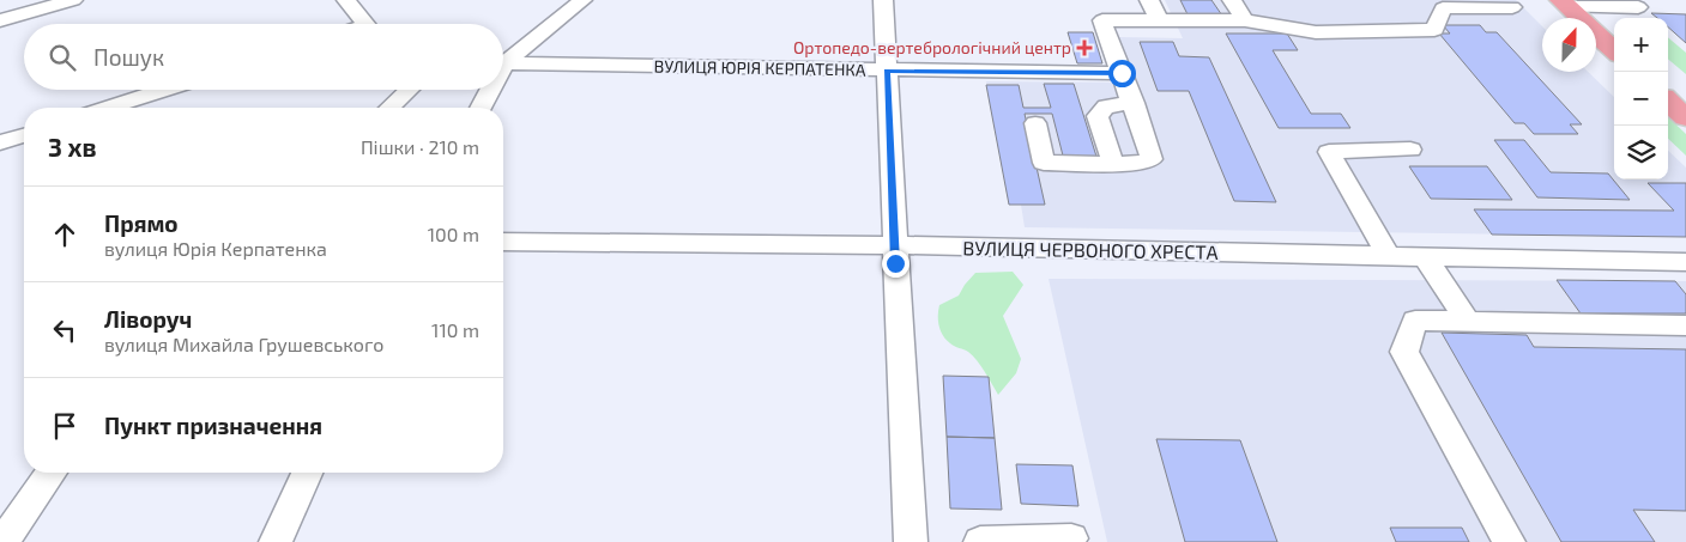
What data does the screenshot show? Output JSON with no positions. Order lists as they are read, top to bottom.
{
  "streets": {
    "street": ["ВУЛИЦЯ ЮРІЯ КЕРПАТЕНКА", "ВУЛИЦЯ ЧЕРВОНОГО ХРЕСТА"]
  },
  "places": {
    "health": ["Ортопедо-вертебрологічний центр"]
  },
  "north": "top",
  "page": {
    "map_buttons": ["+", "−"],
    "search": "Пошук",
    "heading": ["3 хв", "Пішки · 210 m"],
    "list": [
      ["Прямо", "вулиця Юрія Керпатенка", "100 m"],
      ["Ліворуч", "вулиця Михайла Грушевського", "110 m"],
      "Пункт призначення"
    ]
  }
}
